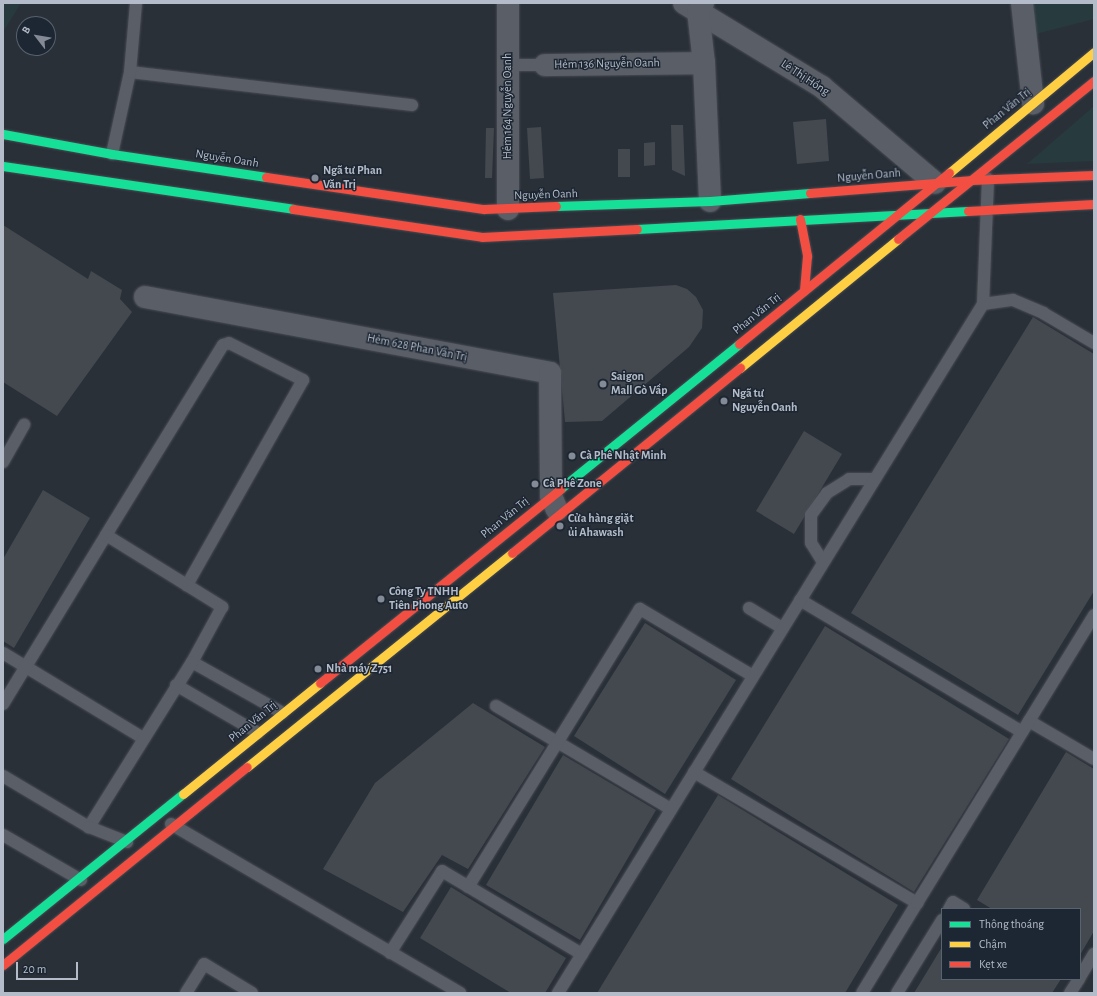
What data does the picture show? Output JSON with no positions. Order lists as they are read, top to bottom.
{
  "streets": {
    "main road": ["Phan Văn Trị", "Nguyễn Oanh"],
    "street": [
      "Hẻm 136 Nguyễn Oanh",
      "Lê Thị Hồng",
      "Hẻm 164 Nguyễn Oanh",
      "Hẻm 628 Phan Văn Trị"
    ]
  },
  "crossings": [
    ["Hẻm 136 Nguyễn Oanh", "Hẻm 164 Nguyễn Oanh"],
    ["Lê Thị Hồng", "Phan Văn Trị"],
    ["Lê Thị Hồng", "Nguyễn Oanh"],
    ["Hẻm 164 Nguyễn Oanh", "Nguyễn Oanh"],
    ["Phan Văn Trị", "Nguyễn Oanh"],
    ["Phan Văn Trị", "Hẻm 628 Phan Văn Trị"]
  ],
  "places": [
    "Ngã tư Phan Văn Trị",
    "Saigon Mall Gò Vấp",
    "Ngã tư Nguyễn Oanh",
    "Cà Phê Nhật Minh",
    "Cà Phê Zone",
    "Cửa hàng giặt ủi Ahawash",
    "Công Ty TNHH Tiên Phong Auto",
    "Nhà máy Z751"
  ],
  "legend": ["Thông thoáng", "Chậm", "Kẹt xe"],
  "scale_bar": "20 m",
  "north": "top left"
}
